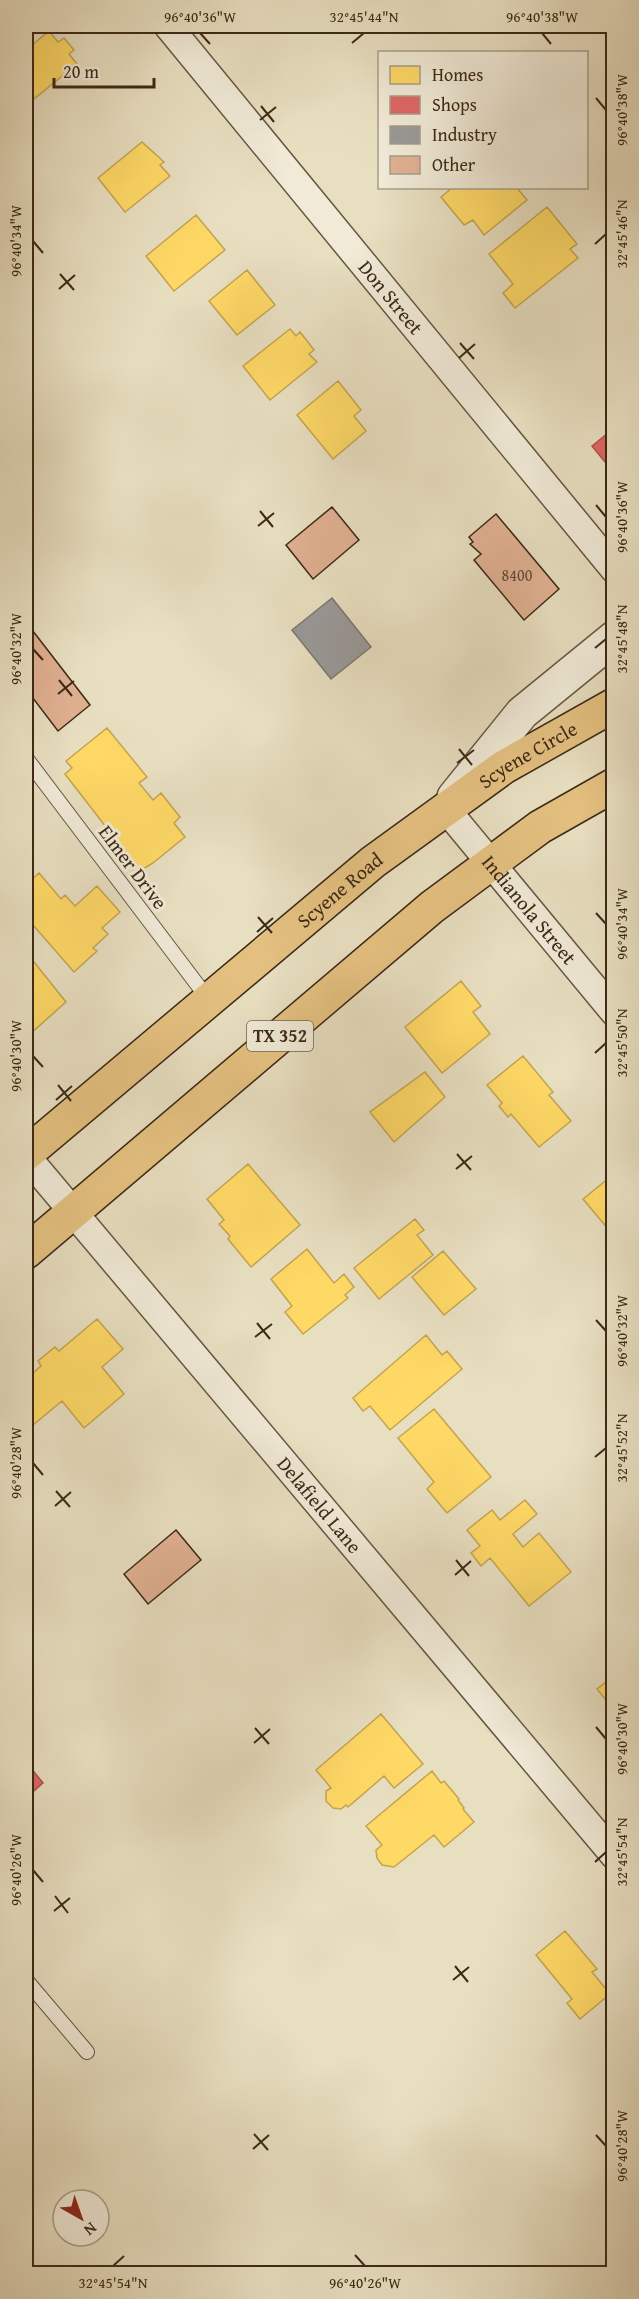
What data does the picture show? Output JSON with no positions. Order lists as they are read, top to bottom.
{
  "streets": {
    "main road": ["Scyene Circle", "Scyene Road", "TX 352"],
    "street": ["Don Street", "Indianola Street", "Delafield Lane"],
    "lane": ["Elmer Drive"]
  },
  "crossings": [
    ["Scyene Circle", "Scyene Road"],
    ["Scyene Circle", "Indianola Street"],
    ["Elmer Drive", "Scyene Road"],
    ["Scyene Road", "Indianola Street"],
    ["Scyene Road", "Delafield Lane"],
    ["Indianola Street", "TX 352"],
    ["TX 352", "Delafield Lane"]
  ],
  "house_numbers": ["8400"],
  "legend": [
    "Homes",
    "Shops",
    "Industry",
    "Other"
  ],
  "scale_bar": "20 m",
  "north": "bottom right",
  "coordinates": [
    "96°40'36\"W",
    "32°45'44\"N",
    "96°40'38\"W",
    "32°45'46\"N",
    "96°40'34\"W",
    "32°45'48\"N",
    "96°40'32\"W",
    "32°45'50\"N",
    "96°40'30\"W",
    "32°45'52\"N",
    "96°40'28\"W",
    "32°45'54\"N",
    "96°40'26\"W"
  ]
}
